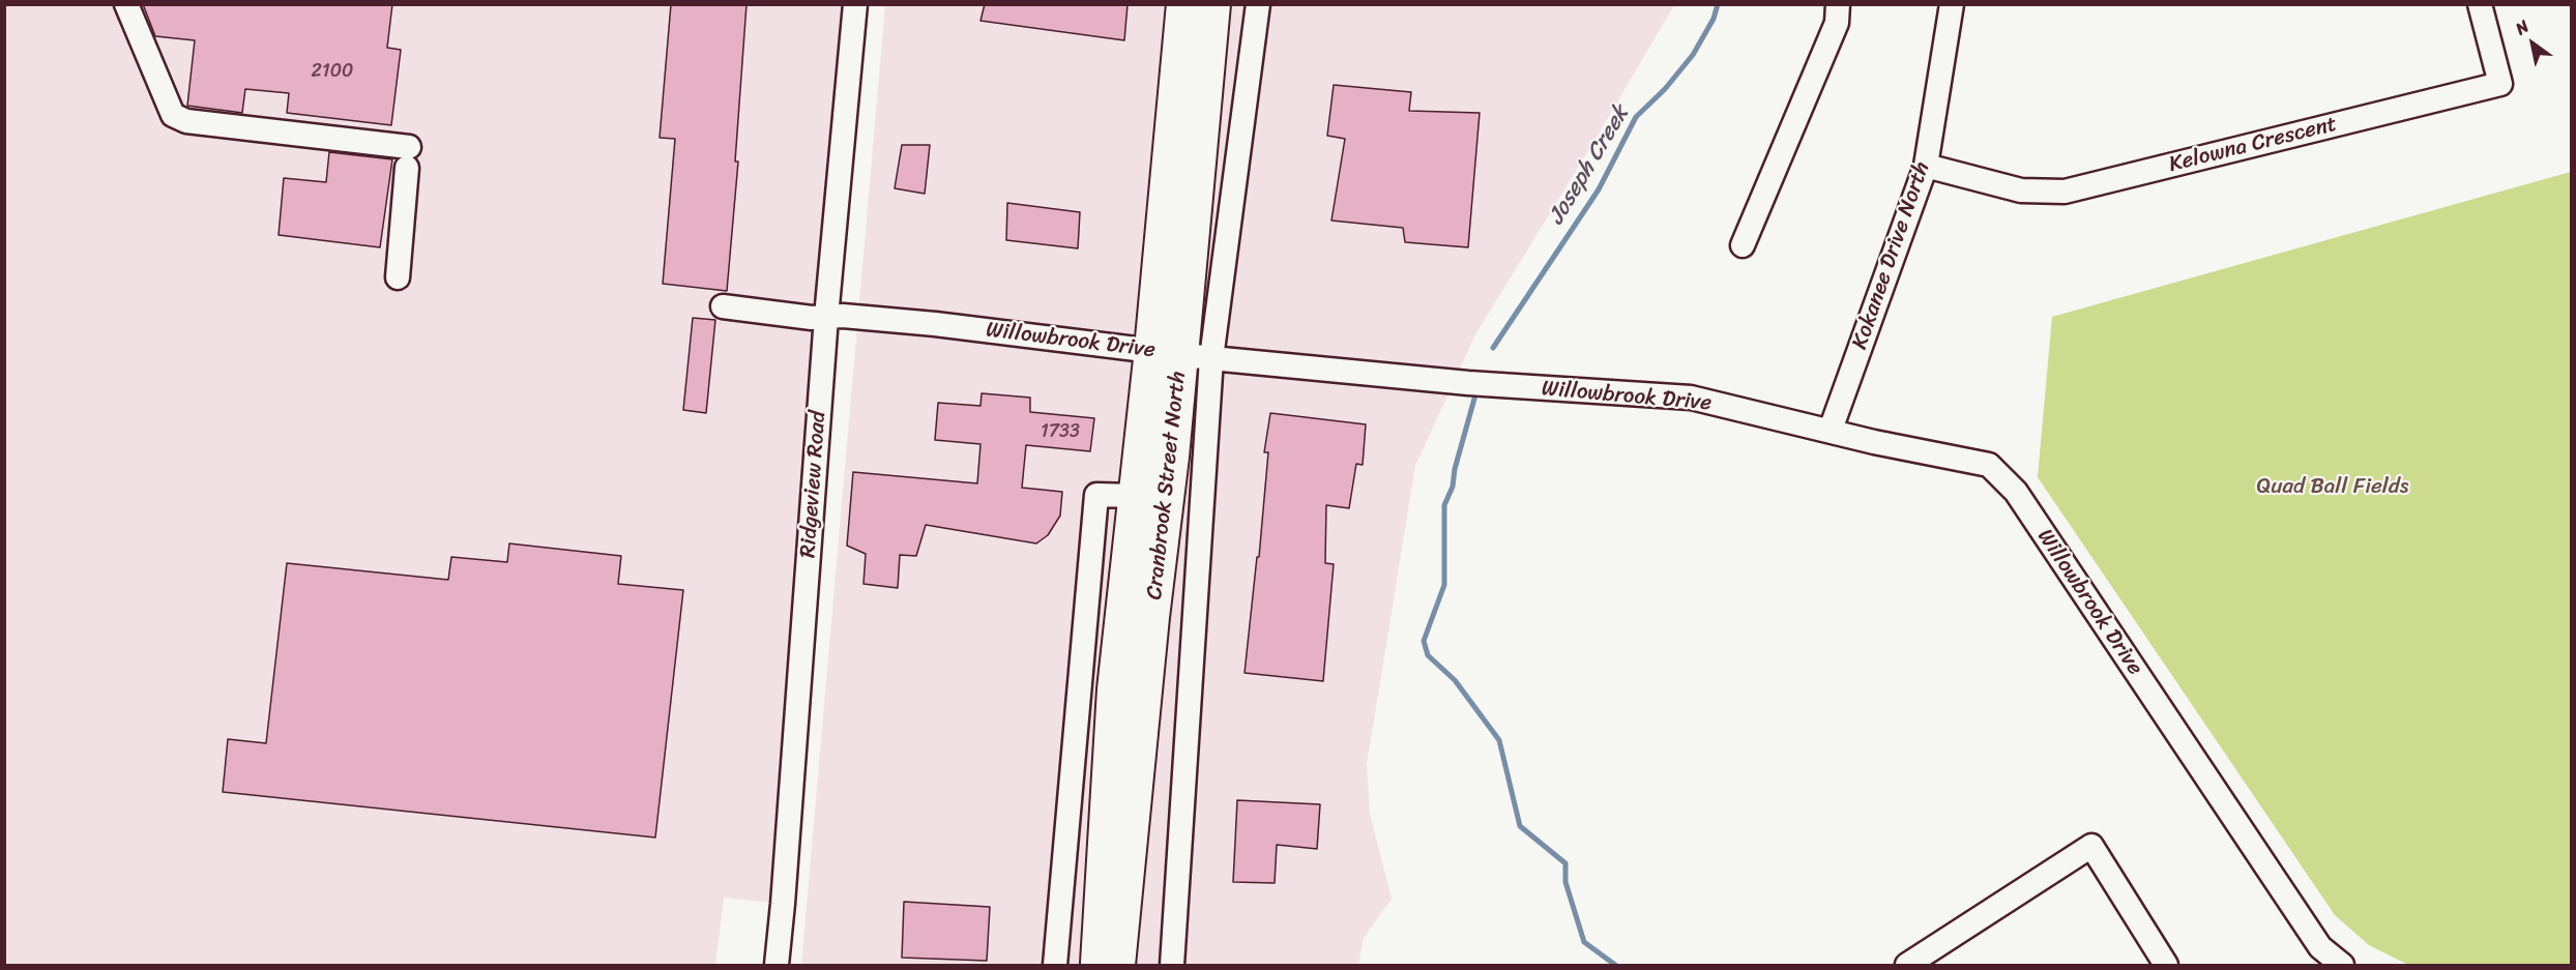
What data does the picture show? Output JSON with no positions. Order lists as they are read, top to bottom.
{
  "streets": {
    "highway": ["Cranbrook Street North"],
    "street": [
      "Kelowna Crescent",
      "Kokanee Drive North",
      "Willowbrook Drive",
      "Ridgeview Road"
    ]
  },
  "crossings": [
    ["Kelowna Crescent", "Kokanee Drive North"],
    ["Kokanee Drive North", "Willowbrook Drive"],
    ["Willowbrook Drive", "Ridgeview Road"],
    ["Willowbrook Drive", "Cranbrook Street North"]
  ],
  "water": ["Joseph Creek"],
  "parks": ["Quad Ball Fields"],
  "house_numbers": ["2100", "1733"],
  "north": "top left"
}
